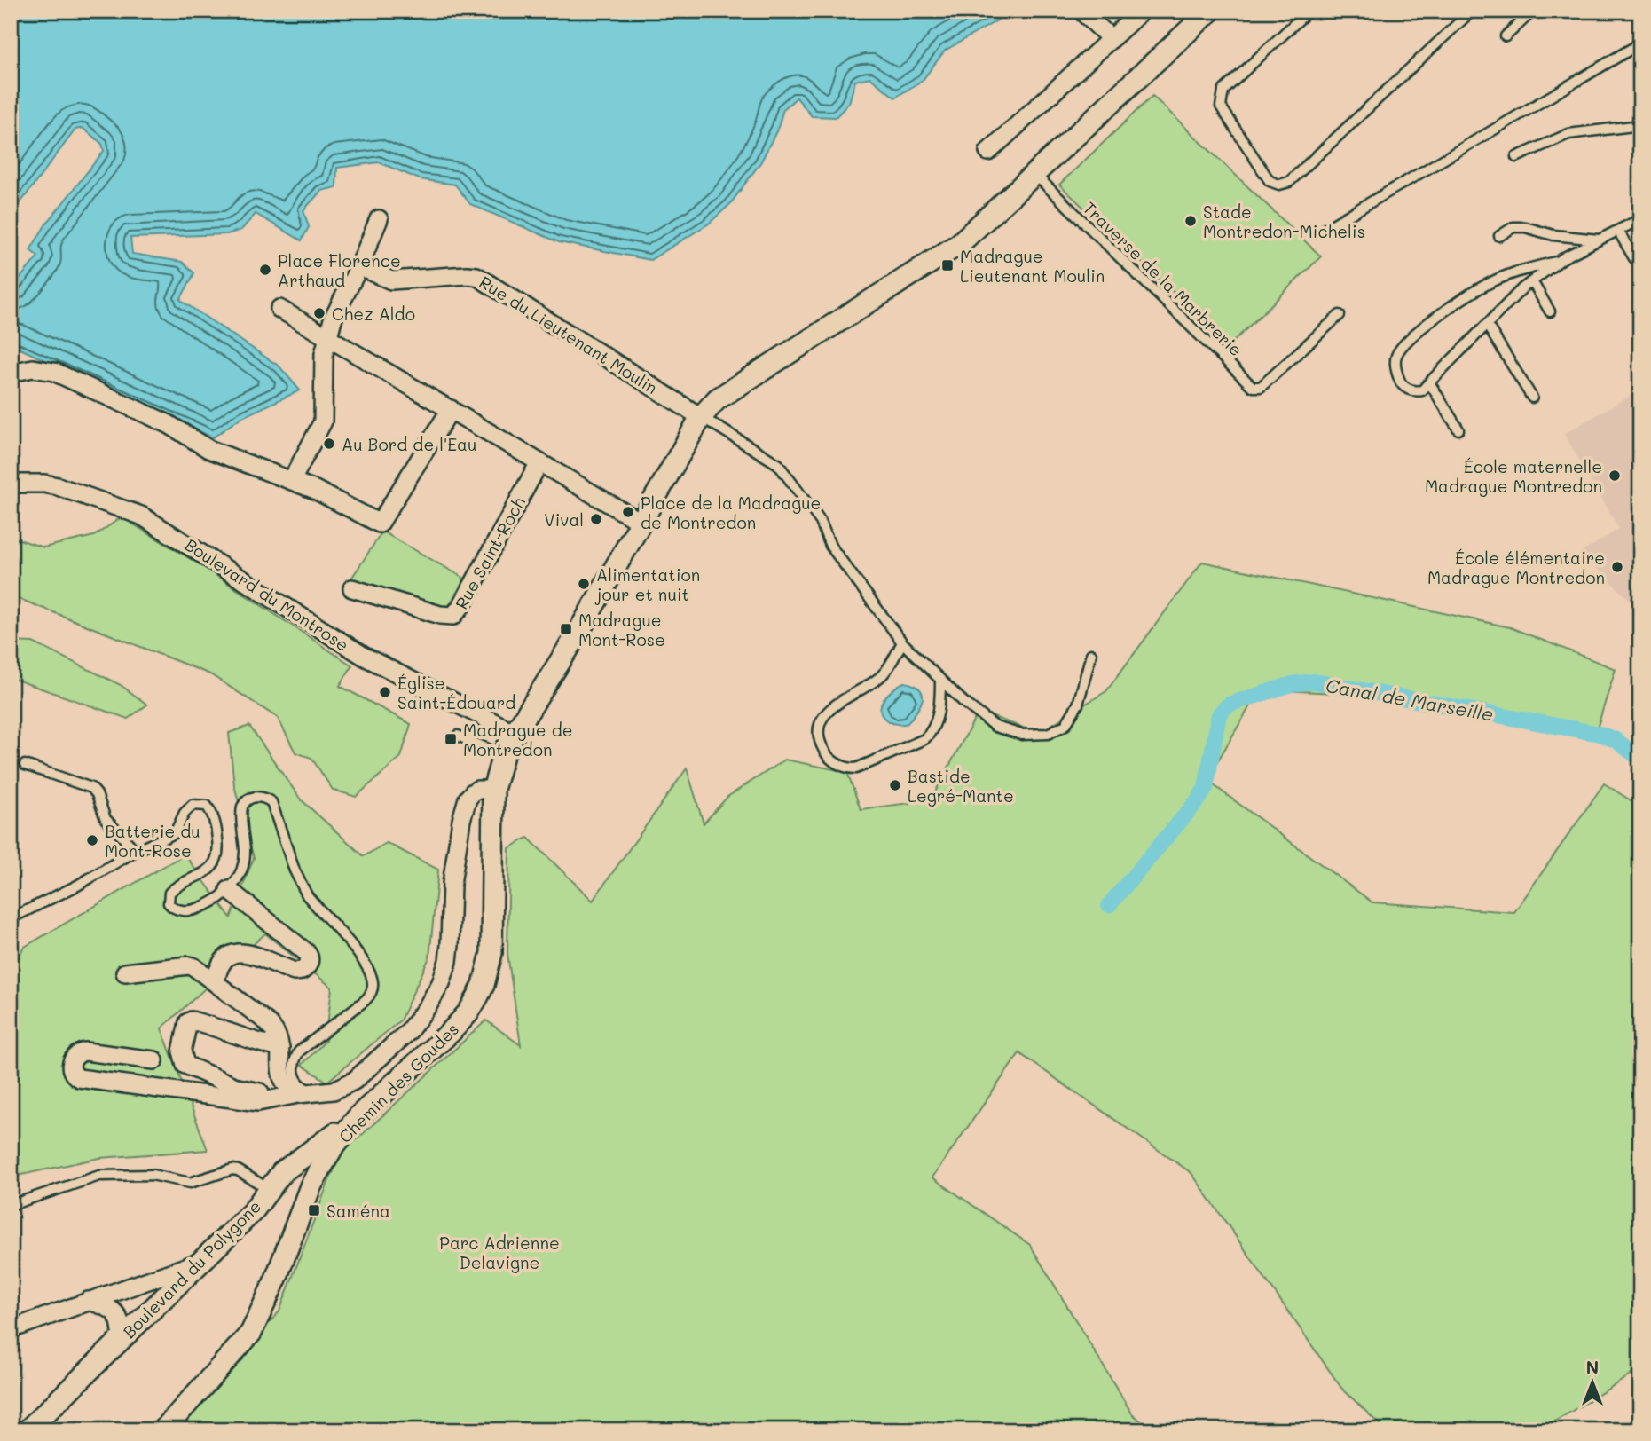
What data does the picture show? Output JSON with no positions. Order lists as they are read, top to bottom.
{
  "streets": {
    "street": [
      "Rue du Lieutenant Moulin",
      "Rue Saint-Roch",
      "Boulevard du Montrose",
      "Chemin des Goudes",
      "Boulevard du Polygone"
    ],
    "lane": ["Traverse de la Marbrerie"]
  },
  "crossings": [
    ["Traverse de la Marbrerie", "Chemin des Goudes"],
    ["Rue du Lieutenant Moulin", "Chemin des Goudes"],
    ["Boulevard du Montrose", "Chemin des Goudes"],
    ["Chemin des Goudes", "Boulevard du Polygone"]
  ],
  "water": ["Canal de Marseille"],
  "parks": ["Parc Adrienne Delavigne"],
  "places": {
    "other": [
      "Stade Montredon-Michelis",
      "Place Florence Arthaud",
      "Chez Aldo",
      "Au Bord de l'Eau",
      "École maternelle Madrague Montredon",
      "Place de la Madrague de Montredon",
      "Vival",
      "École élémentaire Madrague Montredon",
      "Alimentation jour et nuit",
      "Église Saint-Édouard",
      "Bastide Legré-Mante",
      "Batterie du Mont-Rose"
    ],
    "transit": [
      "Madrague Lieutenant Moulin",
      "Madrague Mont-Rose",
      "Madrague de Montredon",
      "Saména"
    ]
  },
  "north": "top"
}
